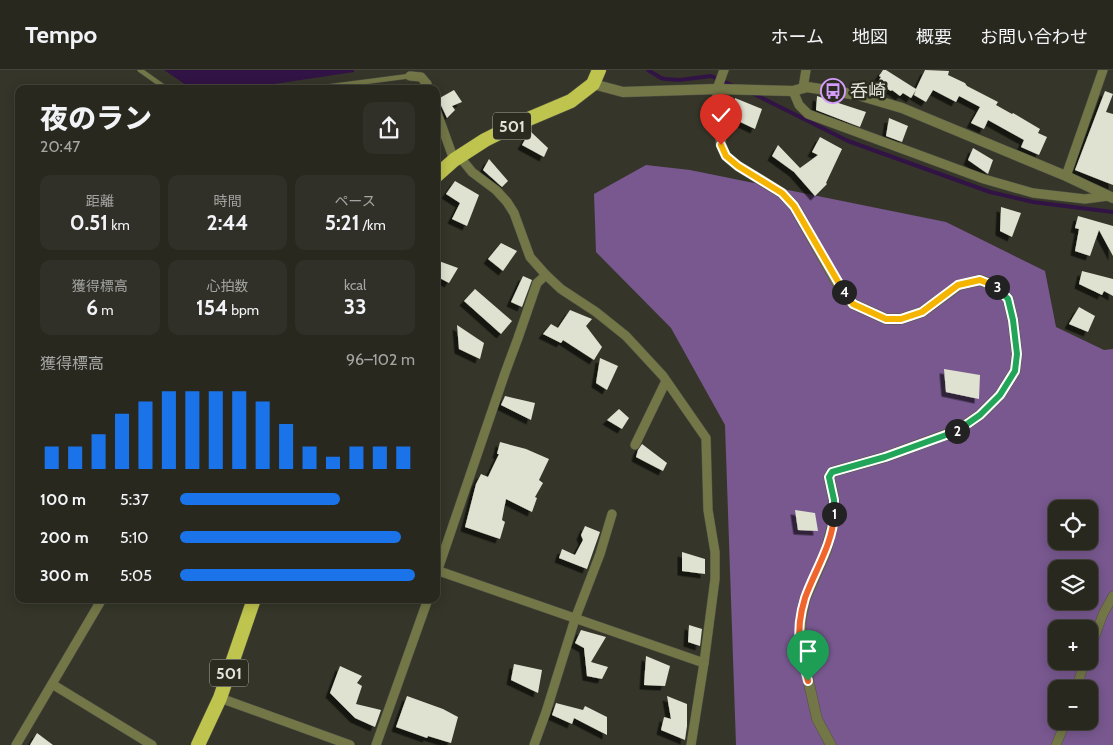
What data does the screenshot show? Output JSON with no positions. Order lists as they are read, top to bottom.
{
  "streets": {
    "highway": ["501"]
  },
  "places": {
    "bus stop": ["呑崎"]
  },
  "page": {
    "header": "Tempo",
    "nav": [
      "ホーム",
      "地図",
      "概要",
      "お問い合わせ"
    ],
    "heading": ["夜のラン", "20:47"],
    "stats": [
      ["距離", "0.51 km"],
      ["時間", "2:44"],
      ["ペース", "5:21 /km"],
      ["獲得標高", "6 m"],
      ["心拍数", "154 bpm"],
      ["kcal", "33"]
    ],
    "pins": [
      "3",
      "4",
      "2",
      "1"
    ],
    "chart": ["獲得標高", "96–102 m"],
    "list": [
      {
        "name": "100 m",
        "note": "5:37"
      },
      {
        "name": "200 m",
        "note": "5:10"
      },
      {
        "name": "300 m",
        "note": "5:05"
      }
    ],
    "map_buttons": ["+", "−"]
  }
}
